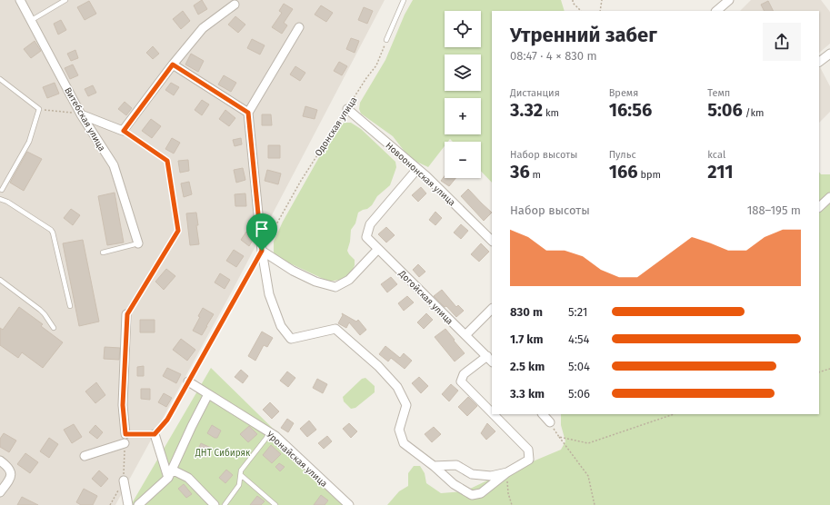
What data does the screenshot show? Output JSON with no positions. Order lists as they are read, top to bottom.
{
  "streets": {
    "street": [
      "Витебская улица",
      "Новоононская улица",
      "Догойская улица",
      "Уронайская улица"
    ],
    "path": ["Одонская улица"]
  },
  "crossings": [
    ["Одонская улица", "Новоононская улица"],
    ["Новоононская улица", "Догойская улица"]
  ],
  "parks": ["ДНТ Сибиряк"],
  "page": {
    "map_buttons": ["+", "−"],
    "heading": ["Утренний забег", "08:47 · 4 × 830 m"],
    "stats": [
      ["Дистанция", "3.32 km"],
      ["Время", "16:56"],
      ["Темп", "5:06 /km"],
      ["Набор высоты", "36 m"],
      ["Пульс", "166 bpm"],
      ["kcal", "211"]
    ],
    "chart": ["Набор высоты", "188–195 m"],
    "list": [
      {
        "name": "830 m",
        "note": "5:21"
      },
      {
        "name": "1.7 km",
        "note": "4:54"
      },
      {
        "name": "2.5 km",
        "note": "5:04"
      },
      {
        "name": "3.3 km",
        "note": "5:06"
      }
    ]
  }
}
